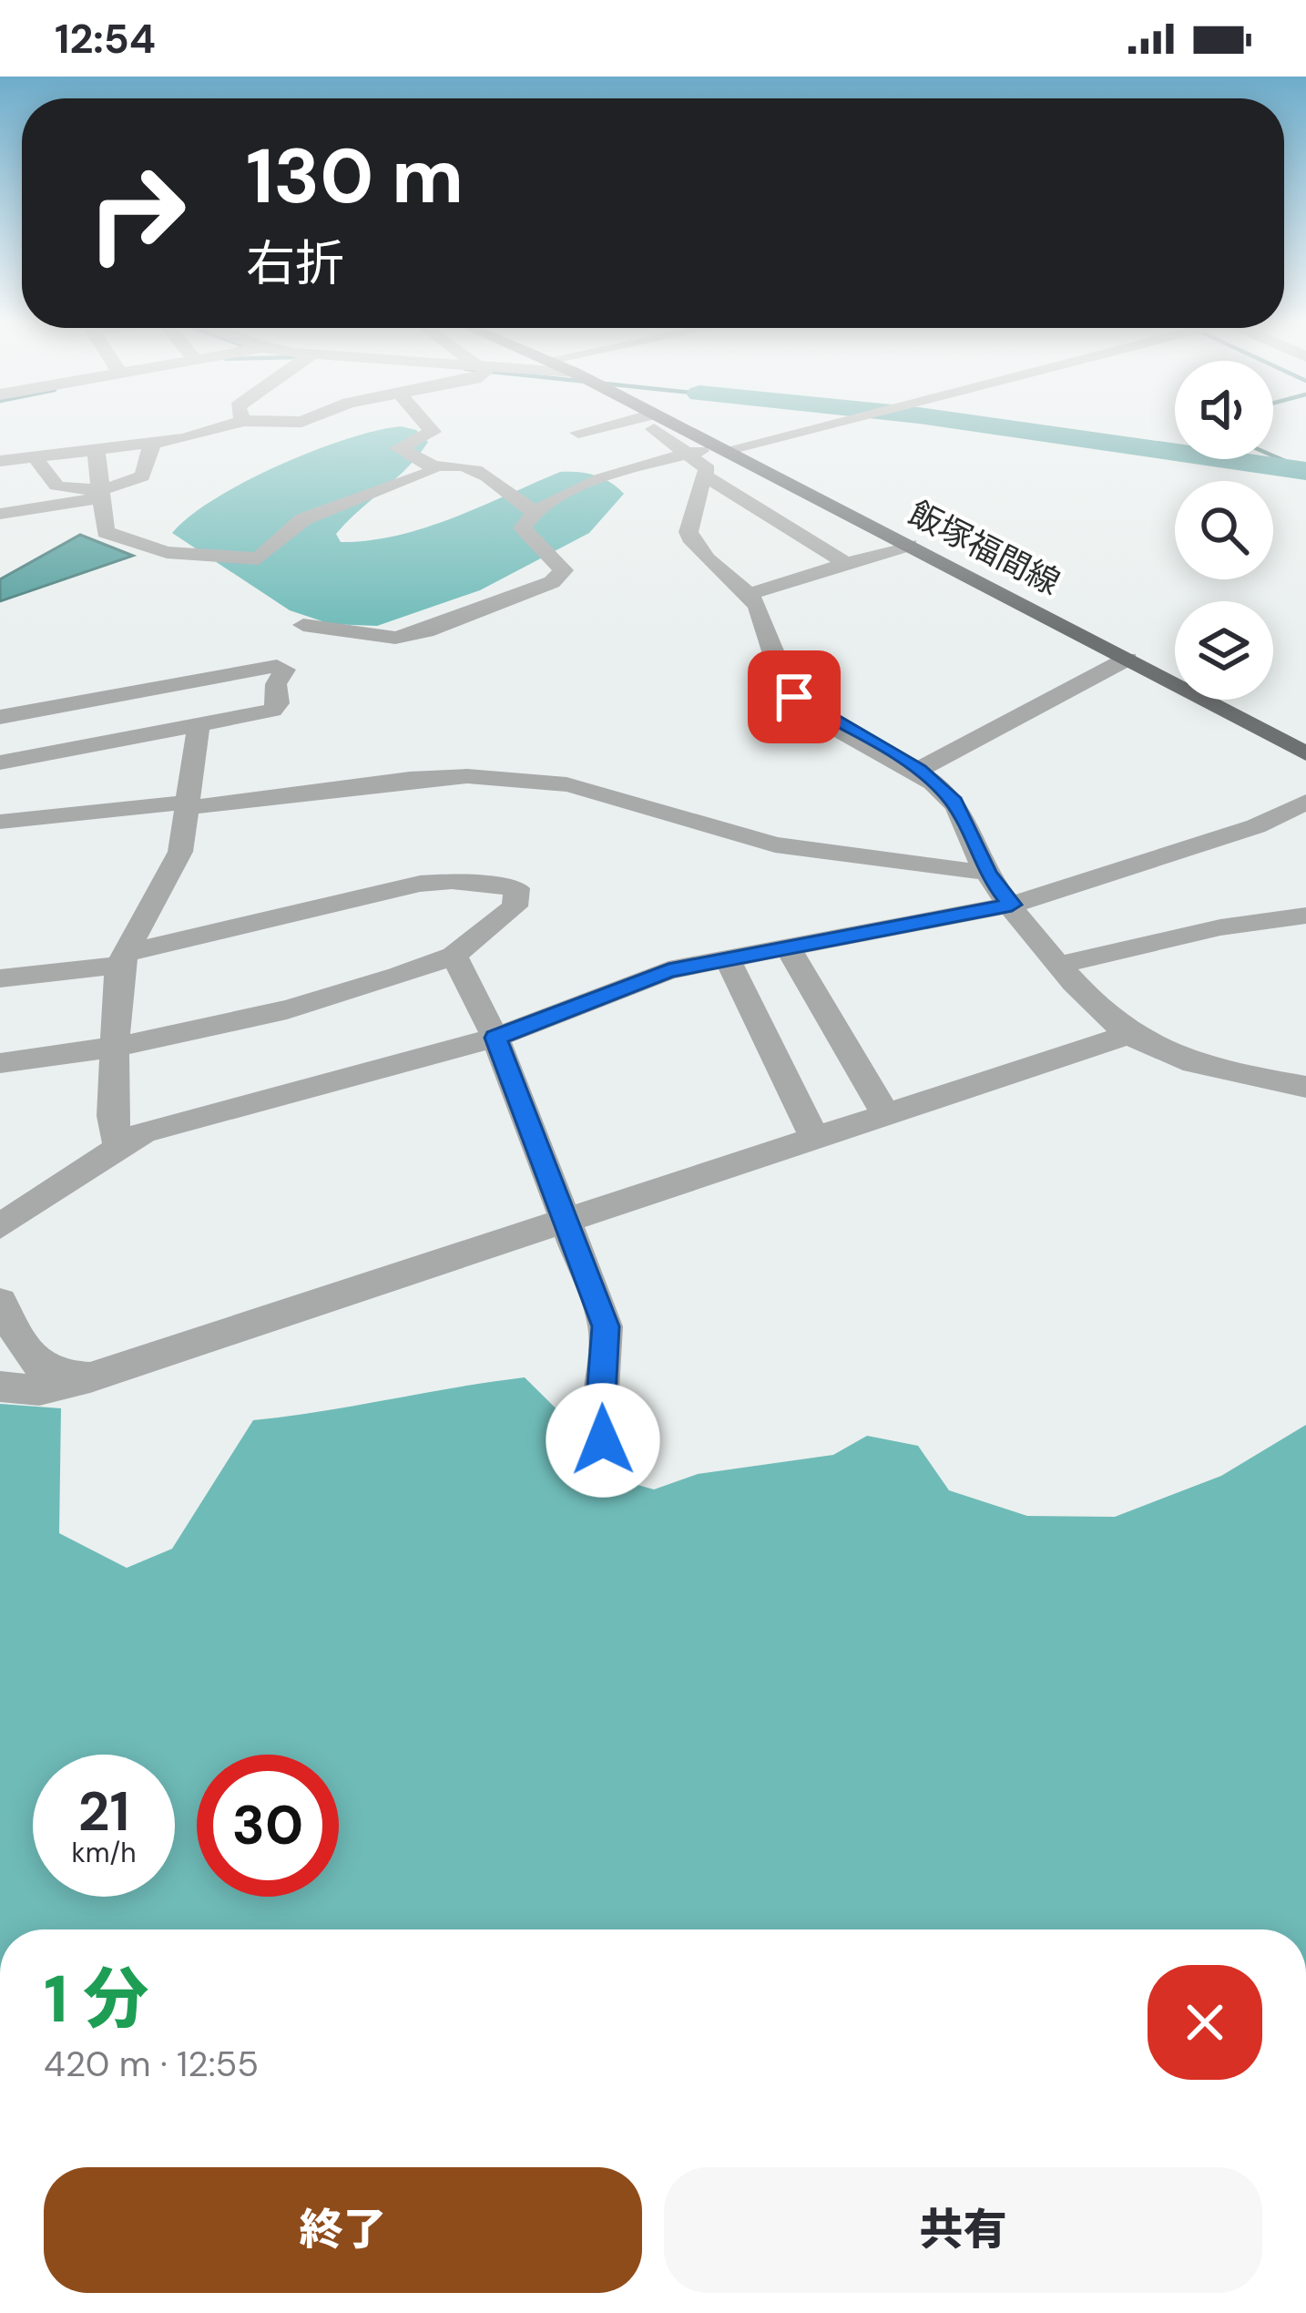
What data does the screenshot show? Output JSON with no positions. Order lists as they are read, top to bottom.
{
  "streets": {
    "main road": ["飯塚福間線"]
  },
  "page": {
    "status": "12:54",
    "turn": ["130 m", "右折"],
    "speed": "21 km/h",
    "limit": "30",
    "heading": ["1 分", "420 m · 12:55"],
    "buttons": ["終了", "共有"]
  }
}
